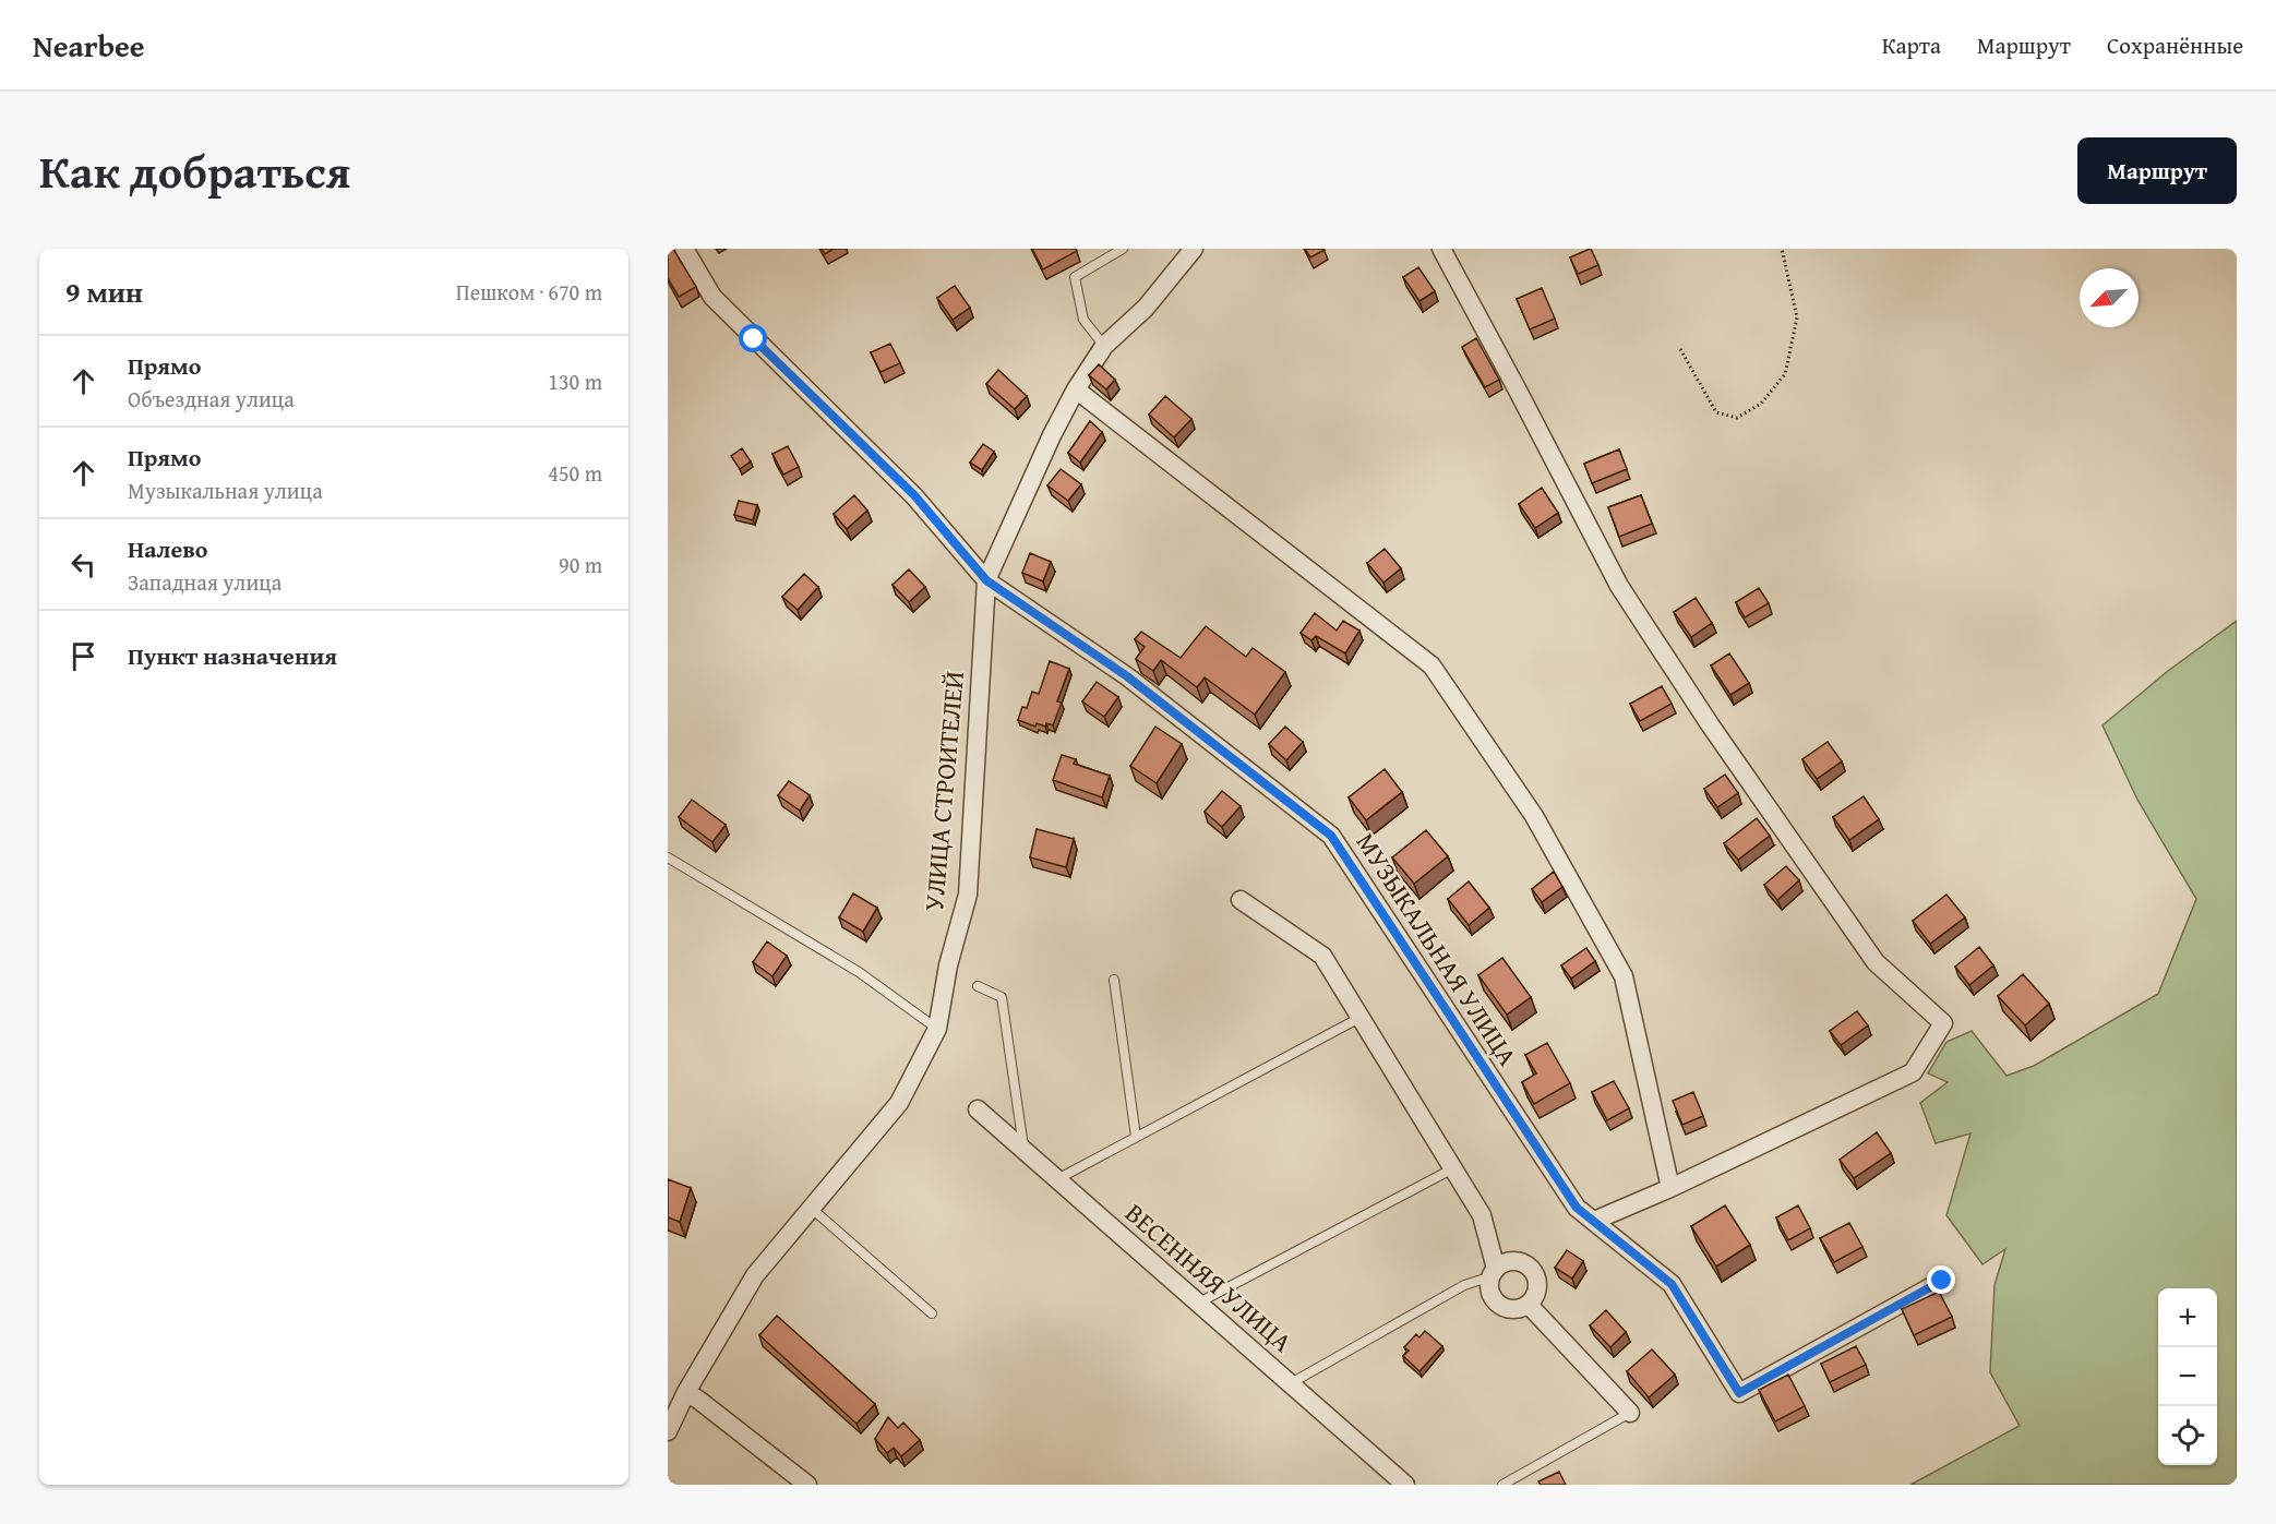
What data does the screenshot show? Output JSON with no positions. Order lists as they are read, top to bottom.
{
  "streets": {
    "street": ["УЛИЦА СТРОИТЕЛЕЙ", "МУЗЫКАЛЬНАЯ УЛИЦА", "ВЕСЕННЯЯ УЛИЦА"]
  },
  "crossings": [
    ["УЛИЦА СТРОИТЕЛЕЙ", "МУЗЫКАЛЬНАЯ УЛИЦА"]
  ],
  "north": "bottom left",
  "page": {
    "header": "Nearbee",
    "nav": ["Карта", "Маршрут", "Сохранённые"],
    "title": "Как добраться",
    "buttons": "Маршрут",
    "heading": ["9 мин", "Пешком · 670 m"],
    "list": [
      ["Прямо", "Объездная улица", "130 m"],
      ["Прямо", "Музыкальная улица", "450 m"],
      ["Налево", "Западная улица", "90 m"],
      "Пункт назначения"
    ],
    "map_buttons": ["+", "−"]
  }
}
